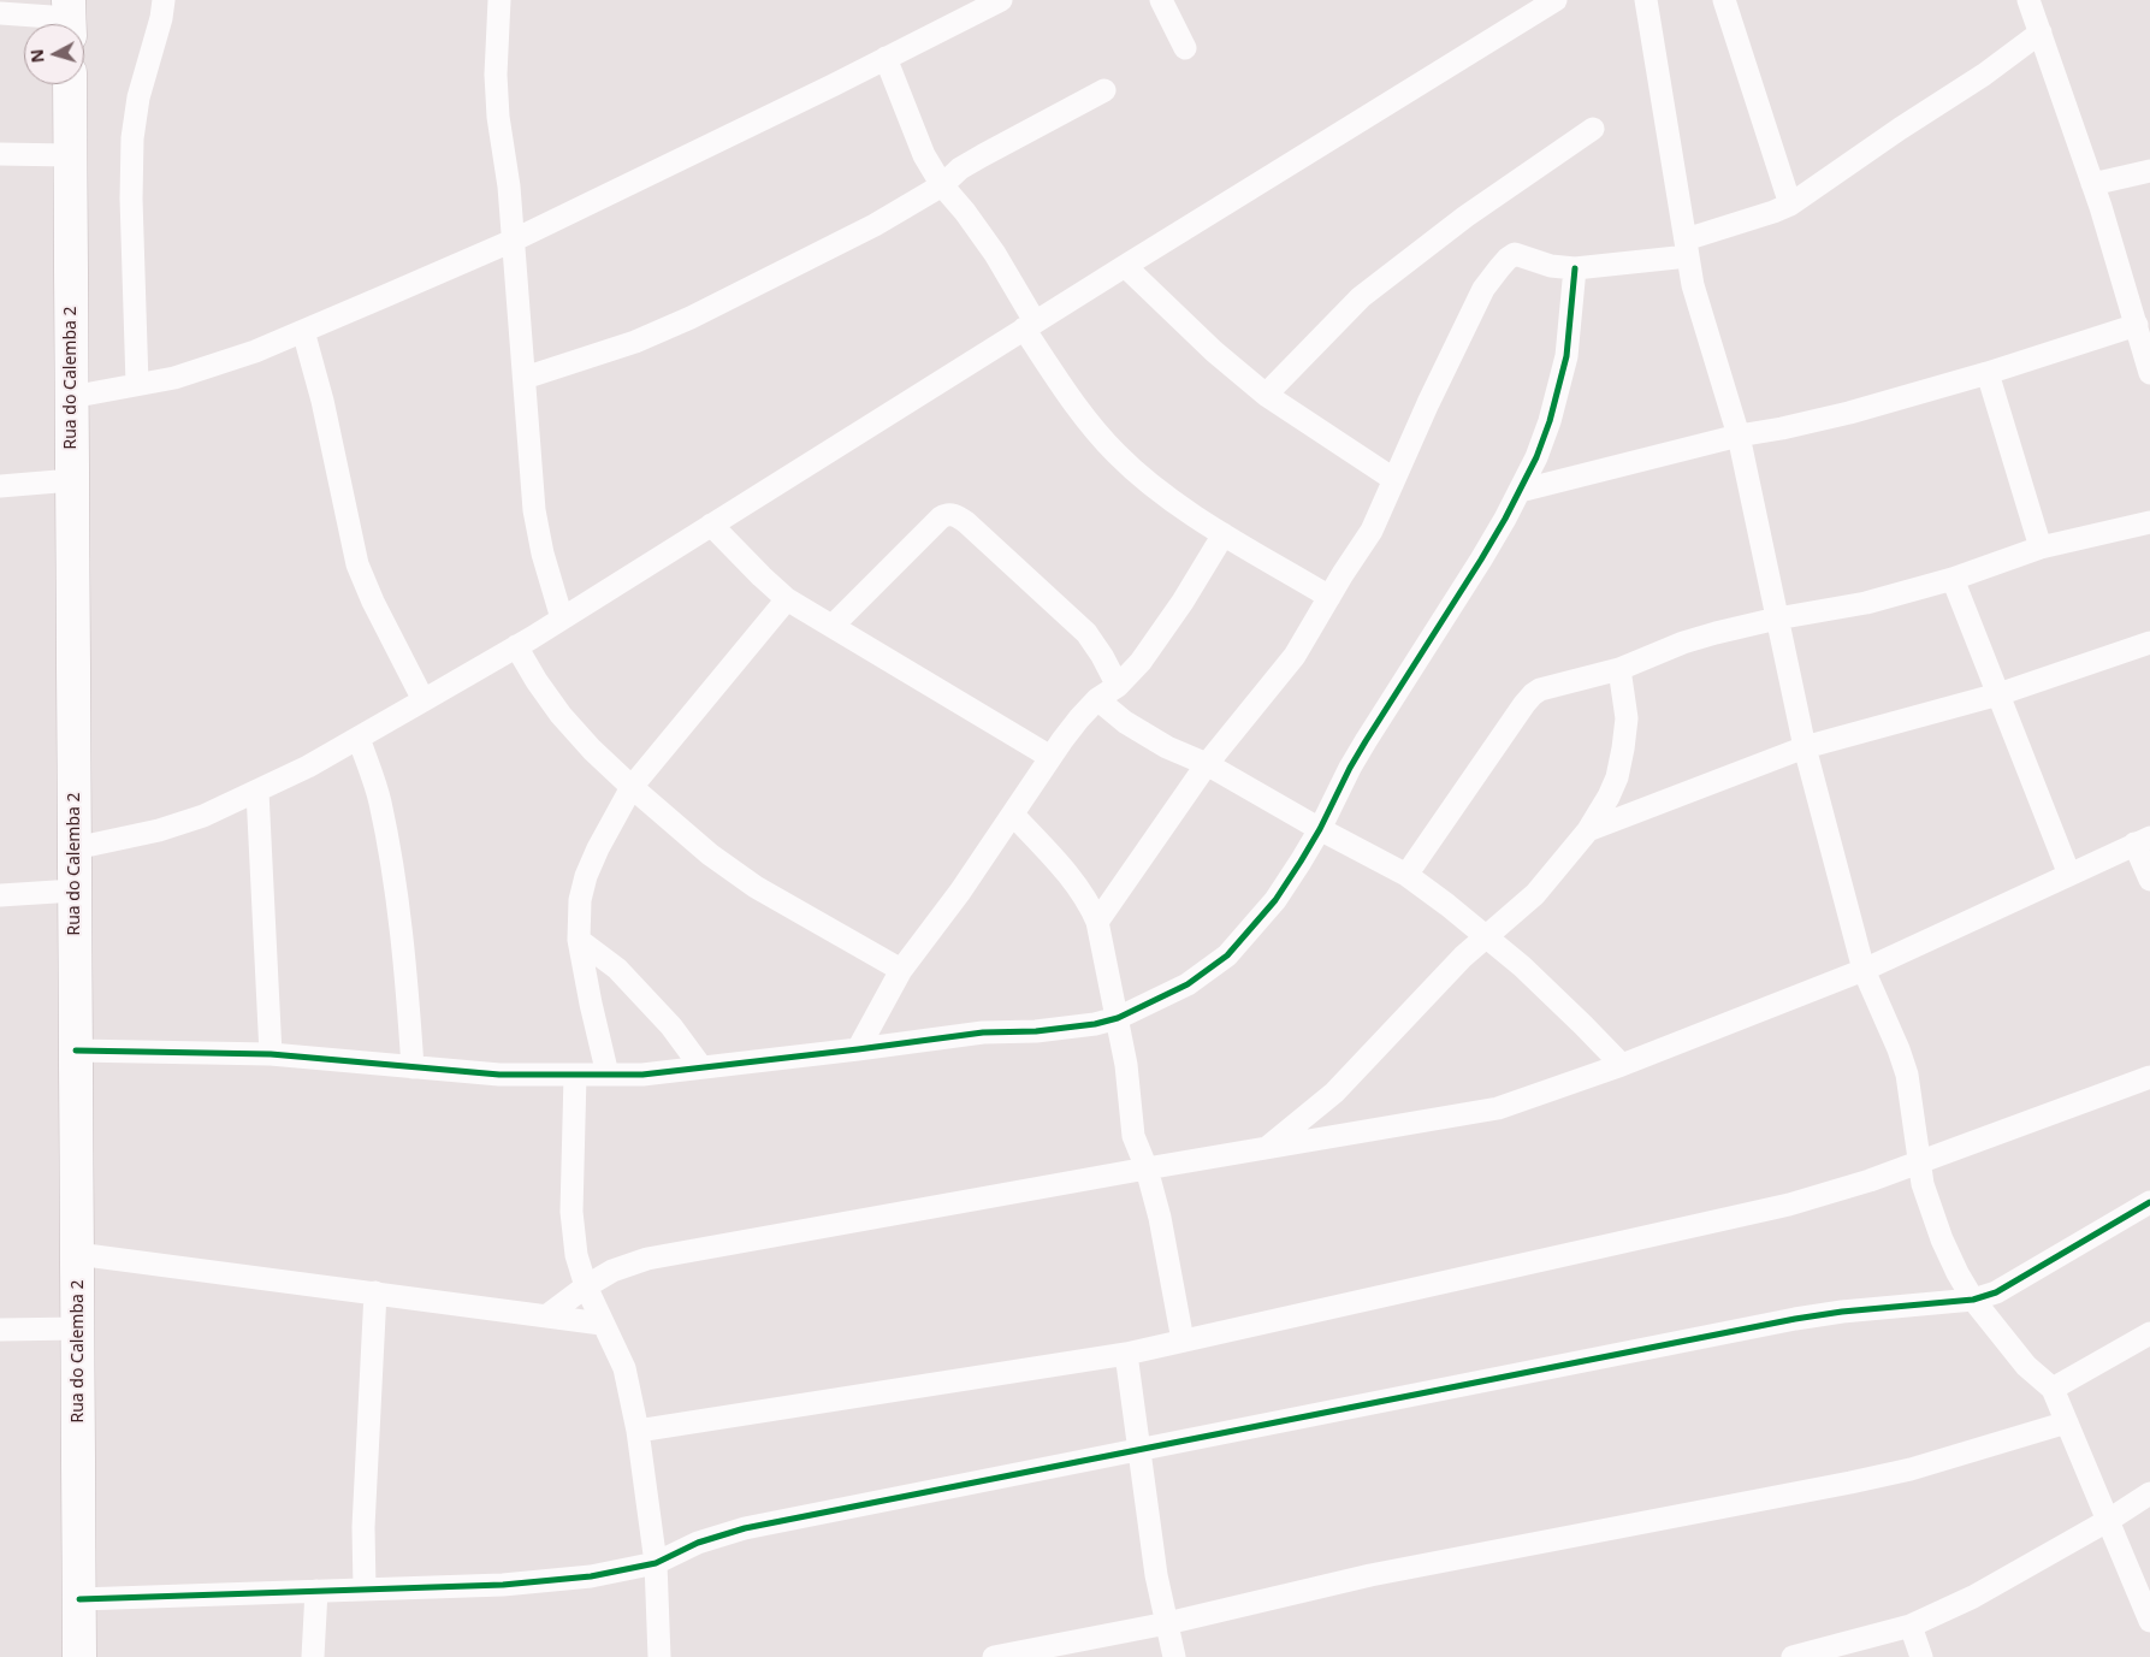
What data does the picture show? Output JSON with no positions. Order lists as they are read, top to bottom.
{
  "streets": {
    "main road": ["Rua do Calemba 2"]
  },
  "north": "left"
}
